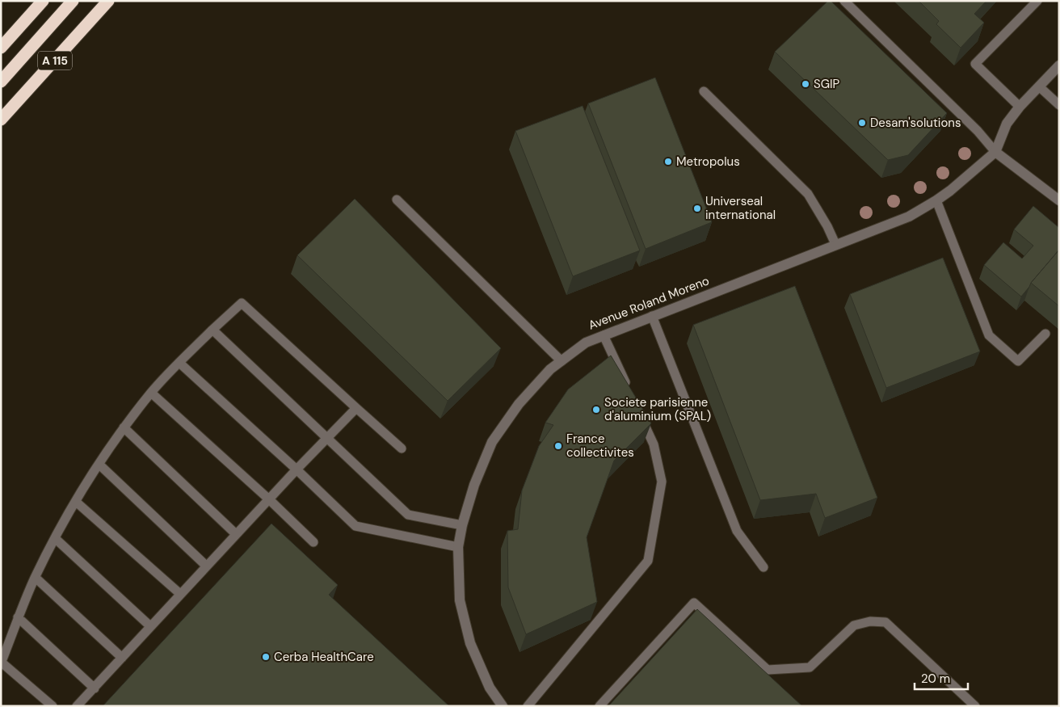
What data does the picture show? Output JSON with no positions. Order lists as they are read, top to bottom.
{
  "streets": {
    "highway": ["A 115"],
    "street": ["Avenue Roland Moreno"]
  },
  "places": [
    "SGIP",
    "Desam'solutions",
    "Metropolus",
    "Universeal international",
    "Societe parisienne d'aluminium (SPAL)",
    "France collectivites",
    "Cerba HealthCare"
  ],
  "scale_bar": "20 m"
}
